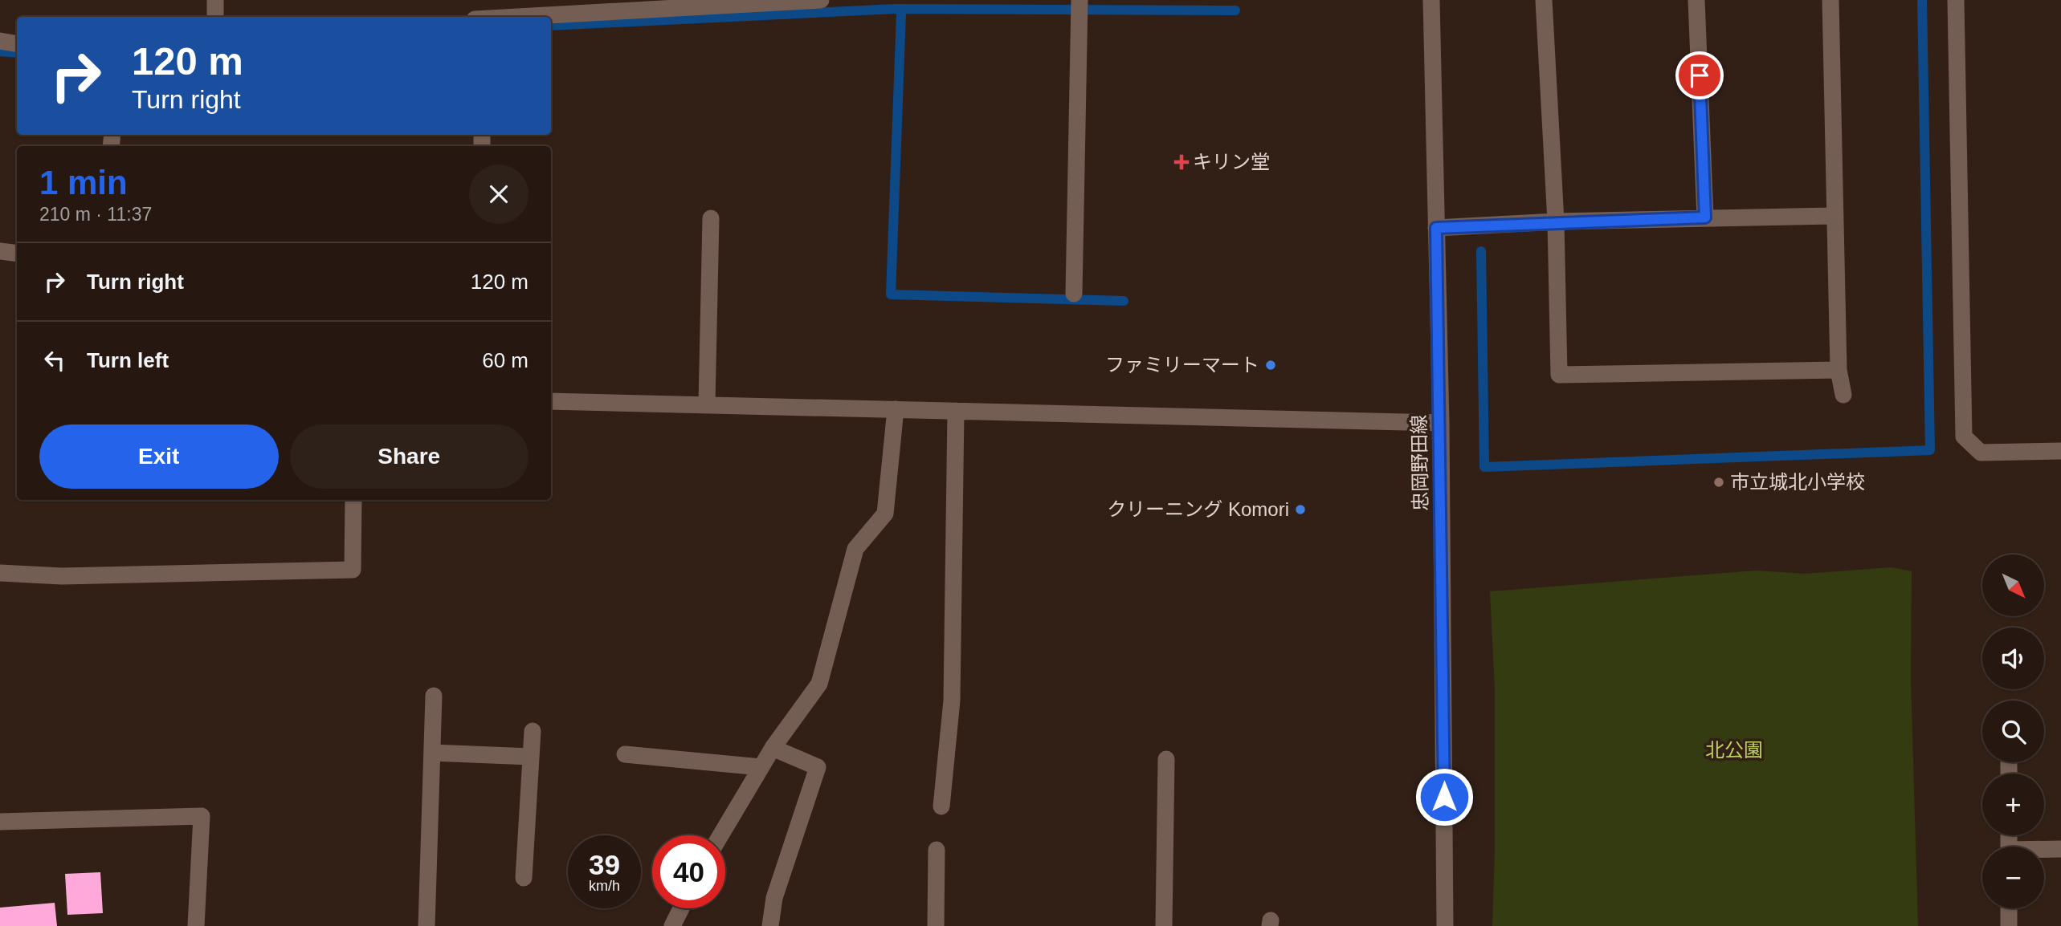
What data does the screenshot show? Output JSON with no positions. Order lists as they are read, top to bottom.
{
  "streets": {
    "street": ["忠岡野田線"]
  },
  "parks": ["北公園"],
  "places": {
    "health": ["キリン堂"],
    "other": ["ファミリーマート", "市立城北小学校", "クリーニング Komori"]
  },
  "north": "bottom right",
  "page": {
    "turn": ["120 m", "Turn right"],
    "heading": ["1 min", "210 m · 11:37"],
    "list": [
      {
        "name": "Turn right",
        "value": "120 m"
      },
      {
        "name": "Turn left",
        "value": "60 m"
      }
    ],
    "buttons": ["Exit", "Share"],
    "map_buttons": ["+", "−"],
    "speed": "39 km/h",
    "limit": "40"
  }
}
